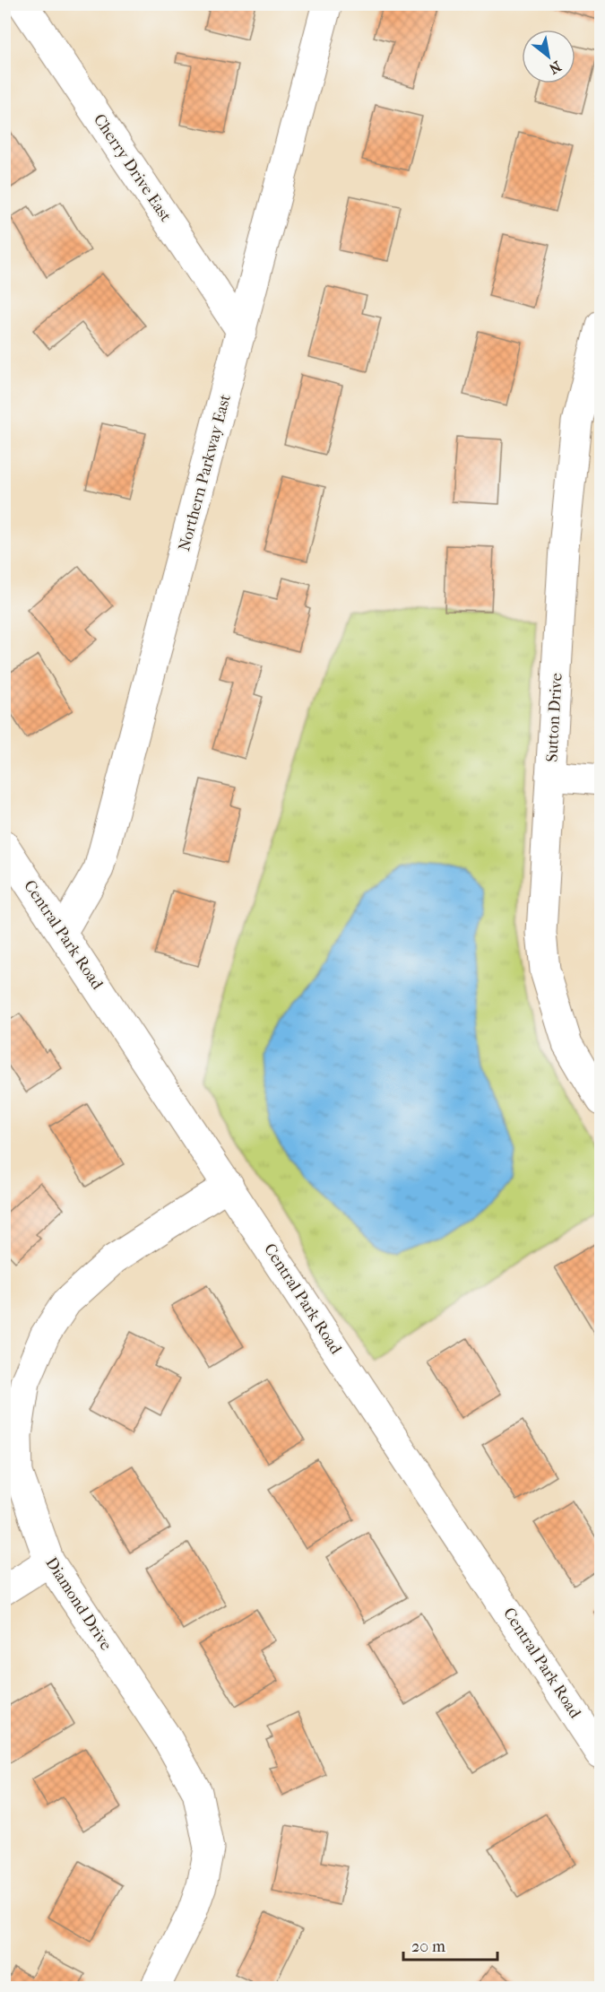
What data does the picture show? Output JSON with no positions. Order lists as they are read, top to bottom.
{
  "streets": {
    "street": [
      "Cherry Drive East",
      "Northern Parkway East",
      "Sutton Drive",
      "Central Park Road",
      "Diamond Drive"
    ]
  },
  "crossings": [
    ["Cherry Drive East", "Northern Parkway East"],
    ["Northern Parkway East", "Central Park Road"],
    ["Central Park Road", "Diamond Drive"]
  ],
  "scale_bar": "20 m",
  "north": "bottom right"
}
